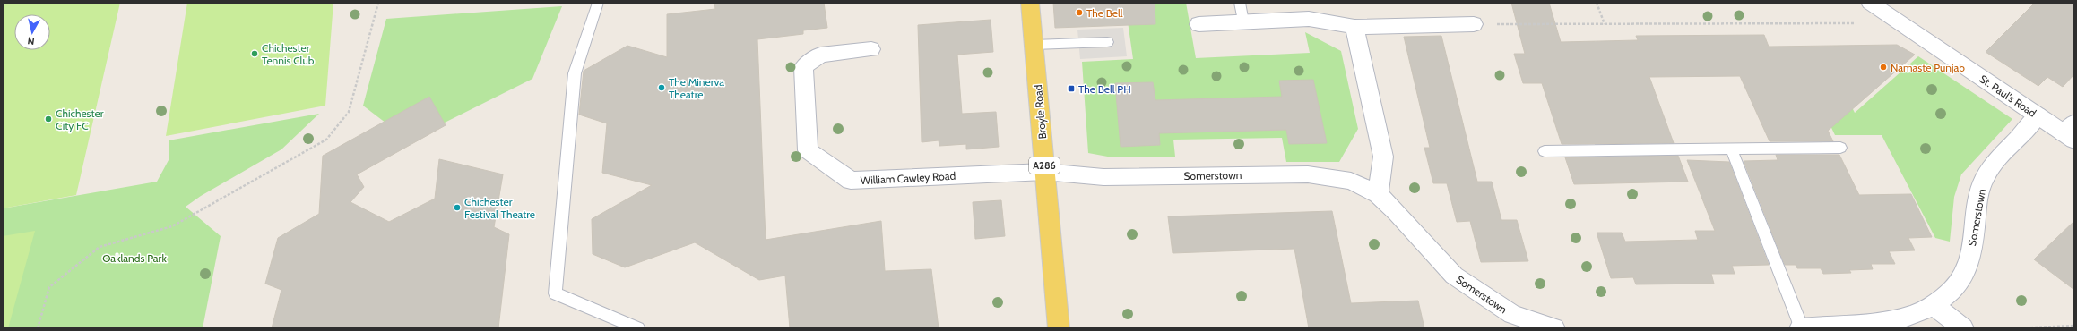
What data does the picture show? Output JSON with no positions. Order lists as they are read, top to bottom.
{
  "streets": {
    "main road": ["Broyle Road", "A286"],
    "street": ["St. Paul's Road", "Somerstown", "William Cawley Road"]
  },
  "crossings": [
    ["St. Paul's Road", "Somerstown"],
    ["Broyle Road", "Somerstown"],
    ["Broyle Road", "William Cawley Road"],
    ["Somerstown", "William Cawley Road"]
  ],
  "parks": ["Oaklands Park"],
  "places": {
    "other": [
      "The Bell",
      "Chichester Tennis Club",
      "Namaste Punjab",
      "The Minerva Theatre",
      "Chichester City FC",
      "Chichester Festival Theatre"
    ],
    "transit": ["The Bell PH"]
  },
  "north": "bottom"
}
